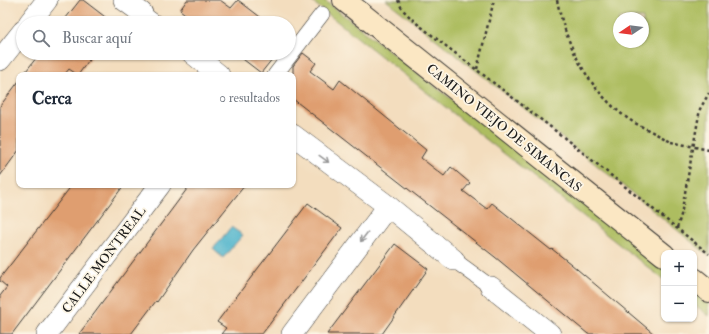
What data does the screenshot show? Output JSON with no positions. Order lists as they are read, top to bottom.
{
  "streets": {
    "main road": ["CAMINO VIEJO DE SIMANCAS"],
    "street": ["CALLE MONTREAL"]
  },
  "north": "left",
  "page": {
    "search": "Buscar aquí",
    "heading": ["Cerca", "0 resultados"],
    "map_buttons": ["+", "−"]
  }
}
